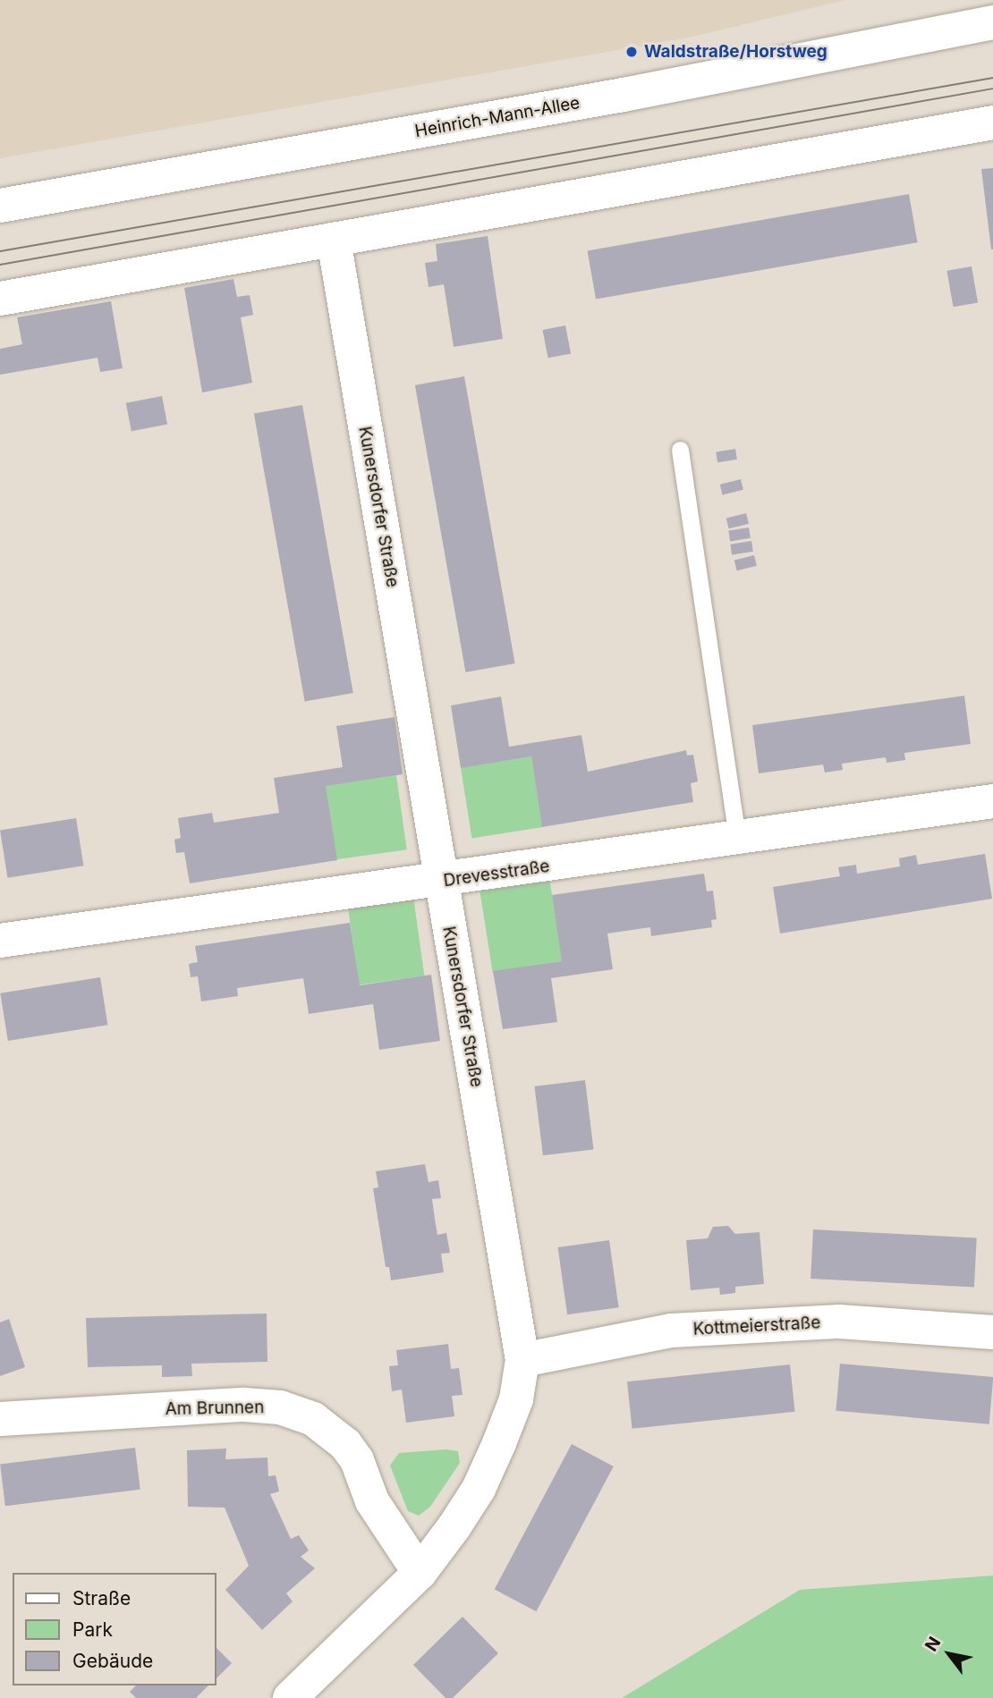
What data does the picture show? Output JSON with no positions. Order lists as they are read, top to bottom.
{
  "streets": {
    "street": [
      "Heinrich-Mann-Allee",
      "Kunersdorfer Straße",
      "Drevesstraße",
      "Kottmeierstraße",
      "Am Brunnen"
    ]
  },
  "crossings": [
    ["Kunersdorfer Straße", "Drevesstraße"],
    ["Kunersdorfer Straße", "Kottmeierstraße"],
    ["Kunersdorfer Straße", "Am Brunnen"]
  ],
  "places": ["Waldstraße/Horstweg"],
  "legend": ["Straße", "Park", "Gebäude"],
  "north": "top left"
}
